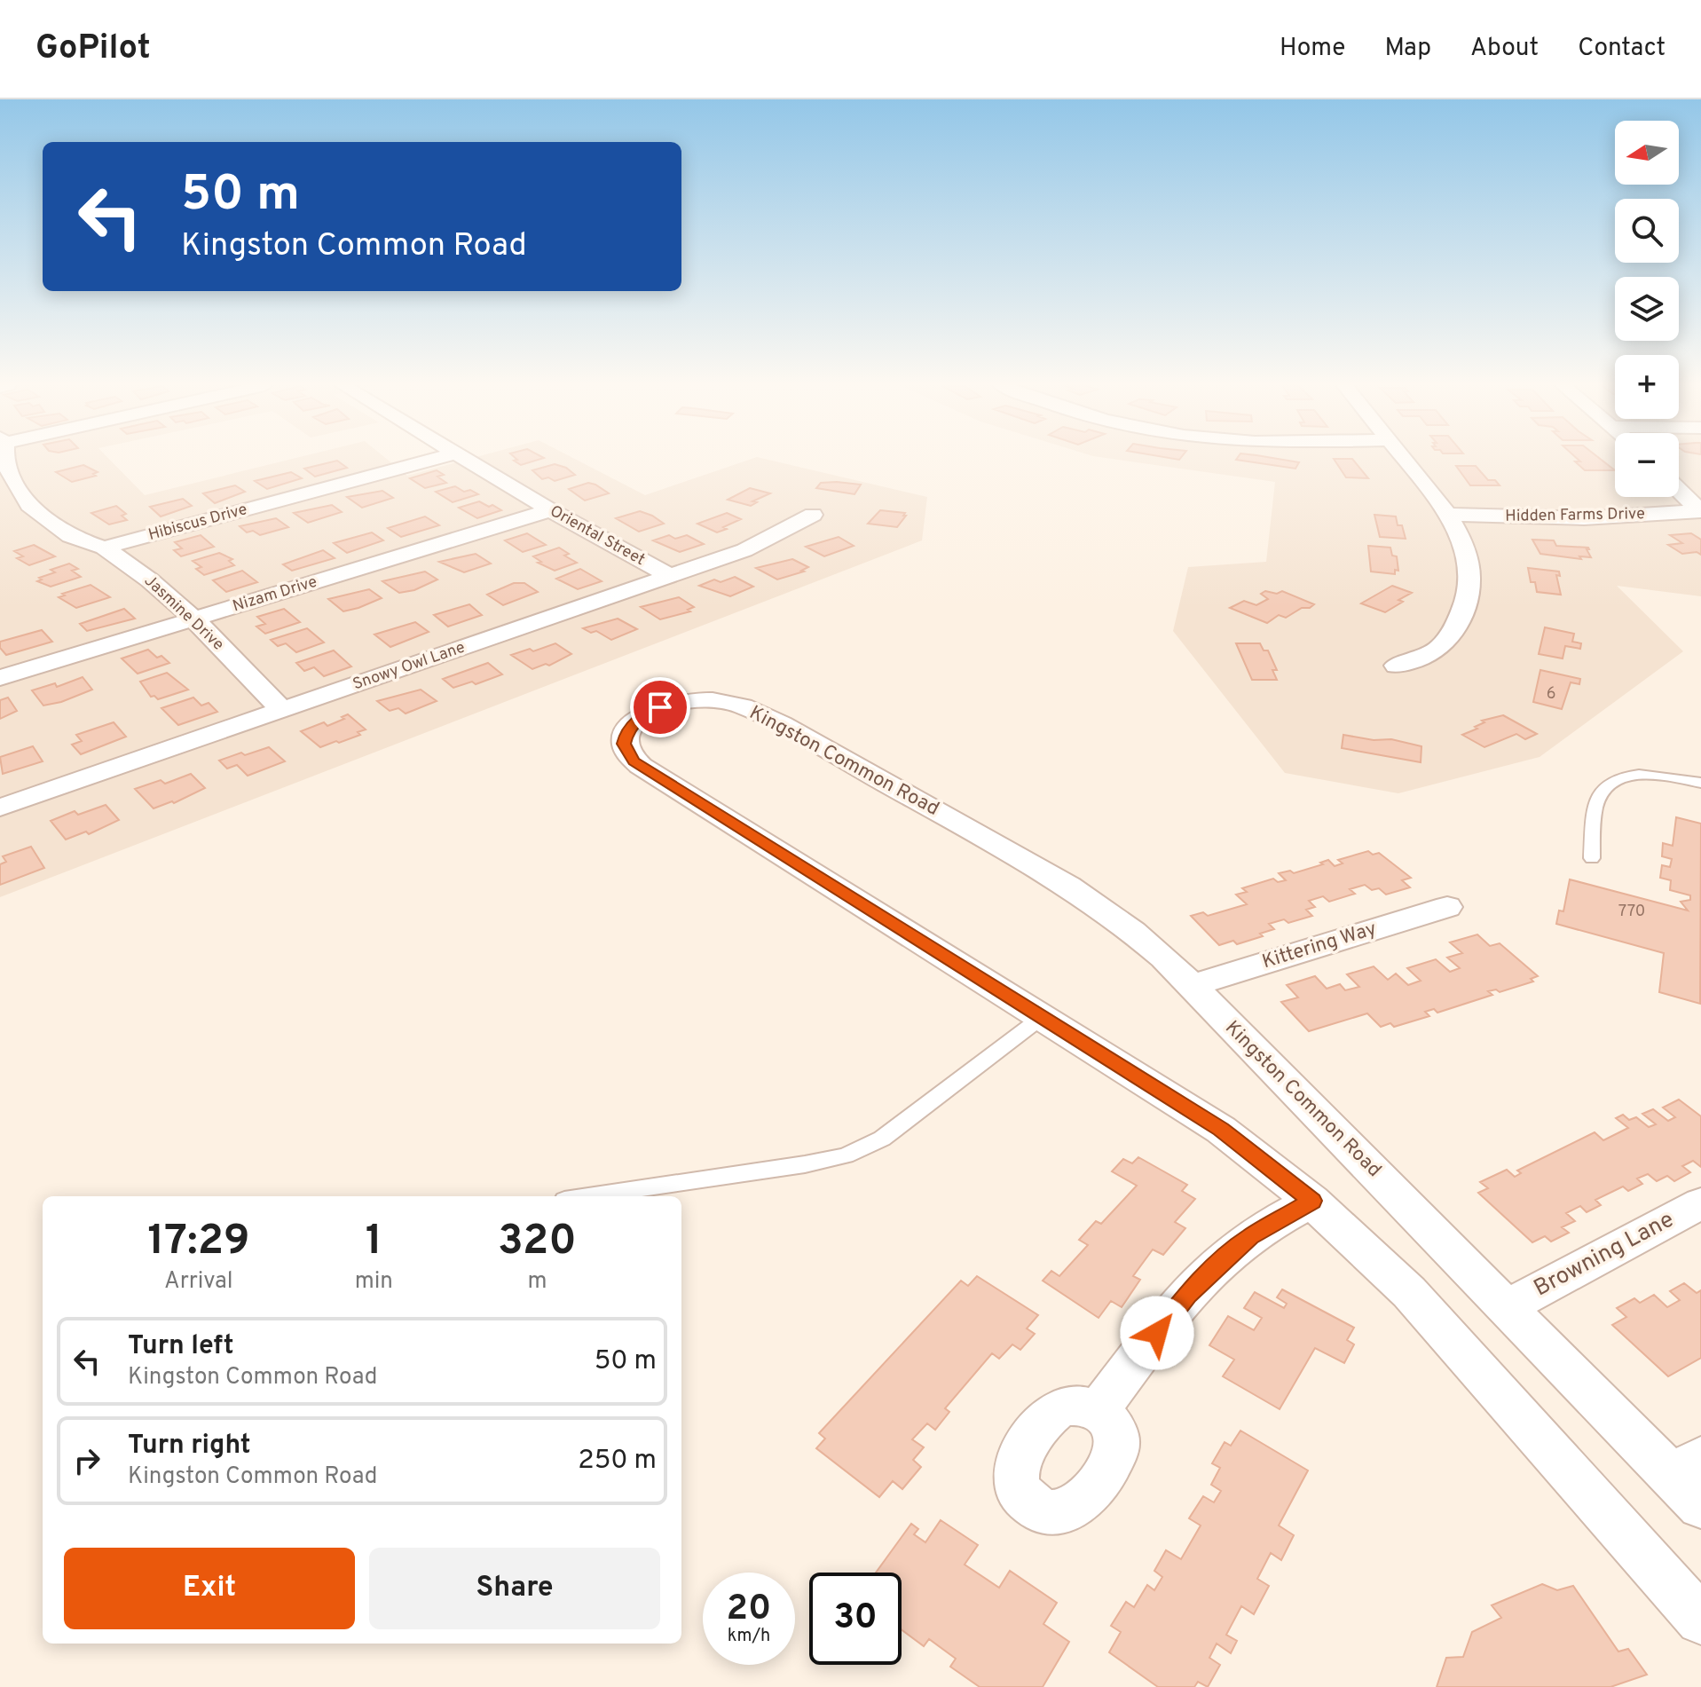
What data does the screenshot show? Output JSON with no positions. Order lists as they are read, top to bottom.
{
  "streets": {
    "street": [
      "Hidden Farms Drive",
      "Hibiscus Drive",
      "Oriental Street",
      "Nizam Drive",
      "Jasmine Drive",
      "Snowy Owl Lane",
      "Kingston Common Road",
      "Kittering Way",
      "Browning Lane"
    ]
  },
  "crossings": [
    ["Hibiscus Drive", "Jasmine Drive"],
    ["Oriental Street", "Nizam Drive"],
    ["Oriental Street", "Snowy Owl Lane"],
    ["Nizam Drive", "Jasmine Drive"],
    ["Jasmine Drive", "Snowy Owl Lane"],
    ["Kingston Common Road", "Kittering Way"],
    ["Kingston Common Road", "Browning Lane"]
  ],
  "house_numbers": ["6", "770"],
  "north": "left",
  "page": {
    "header": "GoPilot",
    "nav": [
      "Home",
      "Map",
      "About",
      "Contact"
    ],
    "map_buttons": ["+", "−"],
    "turn": ["50 m", "Kingston Common Road"],
    "eta": [
      "17:29",
      "Arrival",
      "1",
      "min",
      "320",
      "m"
    ],
    "list": [
      {
        "name": "Turn left",
        "note": "Kingston Common Road",
        "value": "50 m"
      },
      {
        "name": "Turn right",
        "note": "Kingston Common Road",
        "value": "250 m"
      }
    ],
    "buttons": ["Exit", "Share"],
    "speed": "20 km/h",
    "limit": "30"
  }
}
